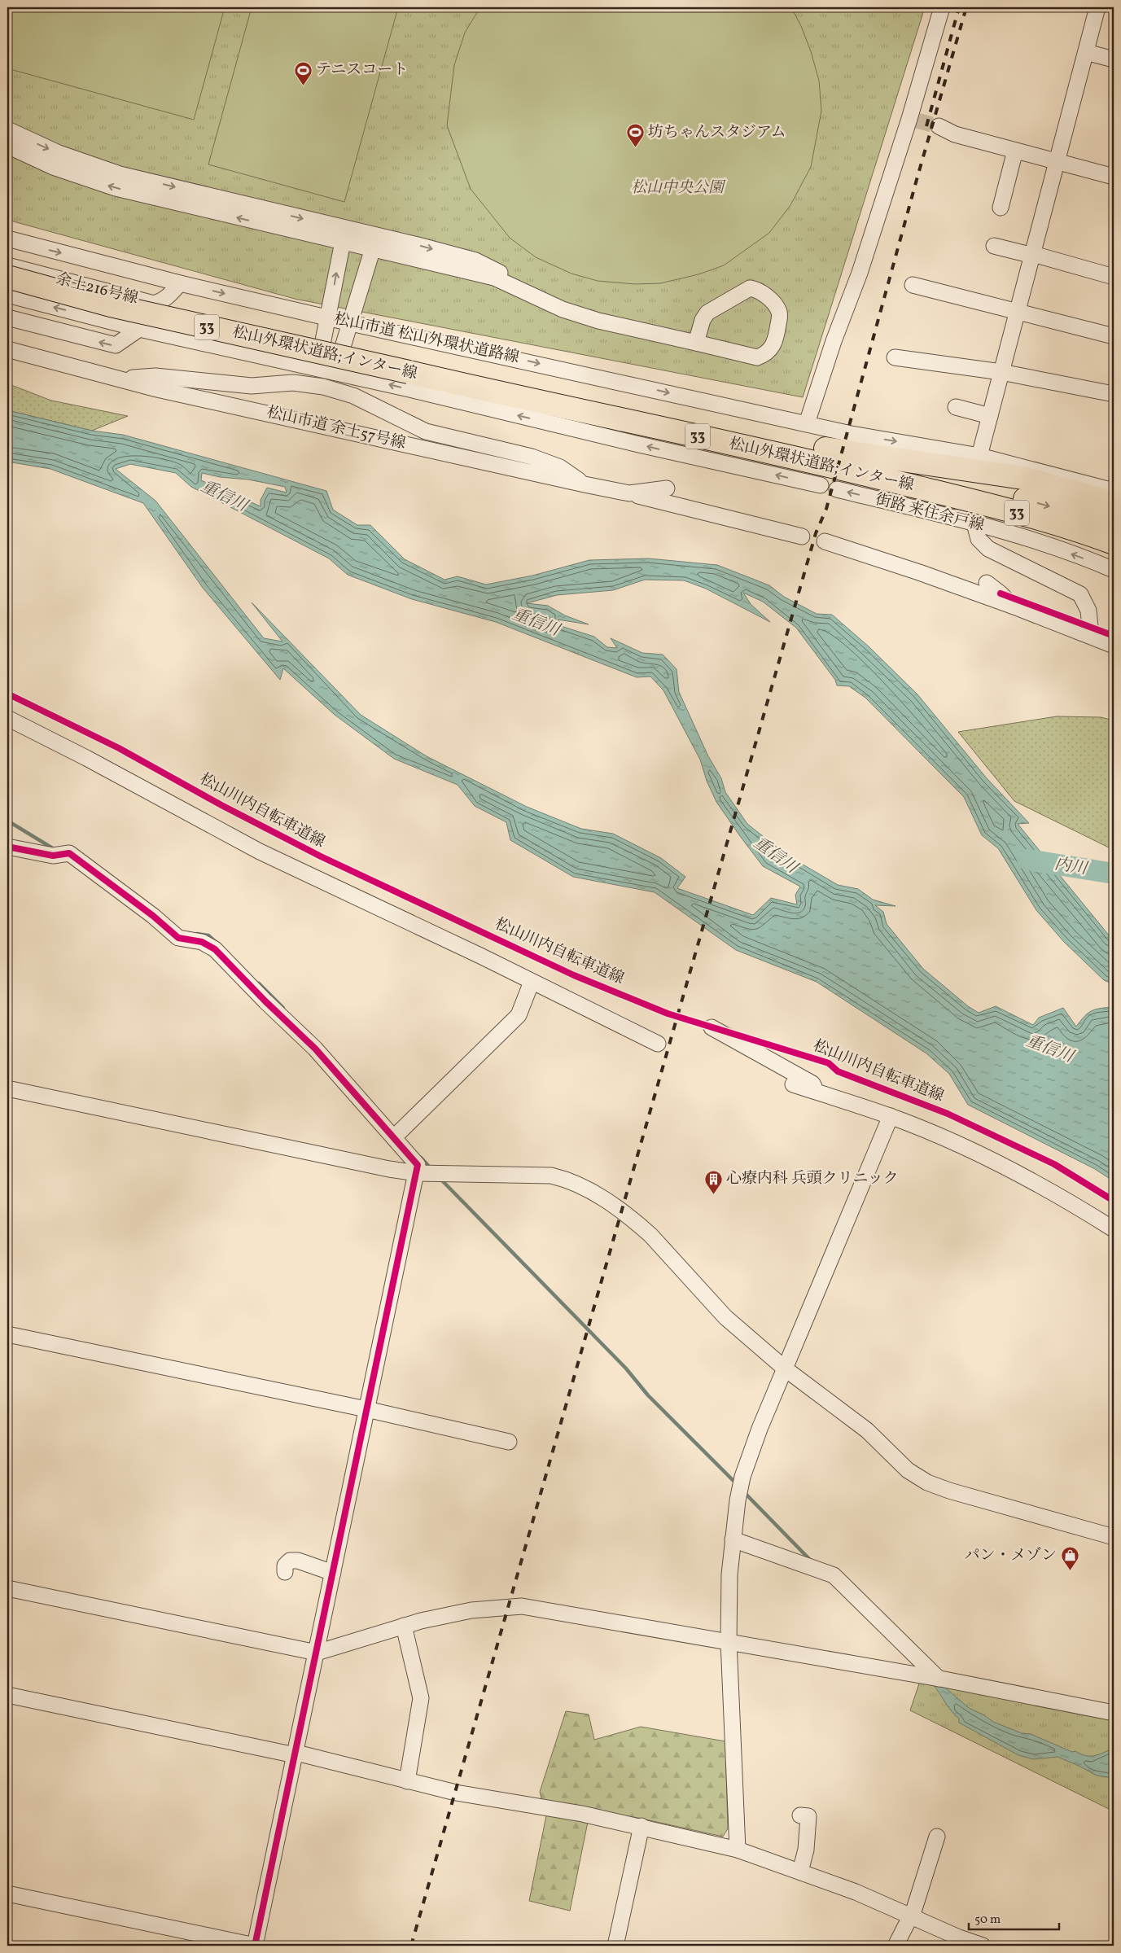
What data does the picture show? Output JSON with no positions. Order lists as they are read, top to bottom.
{
  "streets": {
    "highway": ["33", "松山外環状道路;インター線"],
    "street": [
      "余土216号線",
      "松山市道 松山外環状道路線",
      "松山市道 余土57号線",
      "街路 来住余戸線"
    ],
    "cycle path": ["松山川内自転車道線"]
  },
  "crossings": [
    ["余土216号線", "松山市道 松山外環状道路線"]
  ],
  "water": ["重信川", "内川"],
  "parks": ["松山中央公園"],
  "places": {
    "sports": ["テニスコート", "坊ちゃんスタジアム"],
    "building": ["心療内科 兵頭クリニック"],
    "shop": ["パン・メゾン"]
  },
  "scale_bar": "50 m"
}
